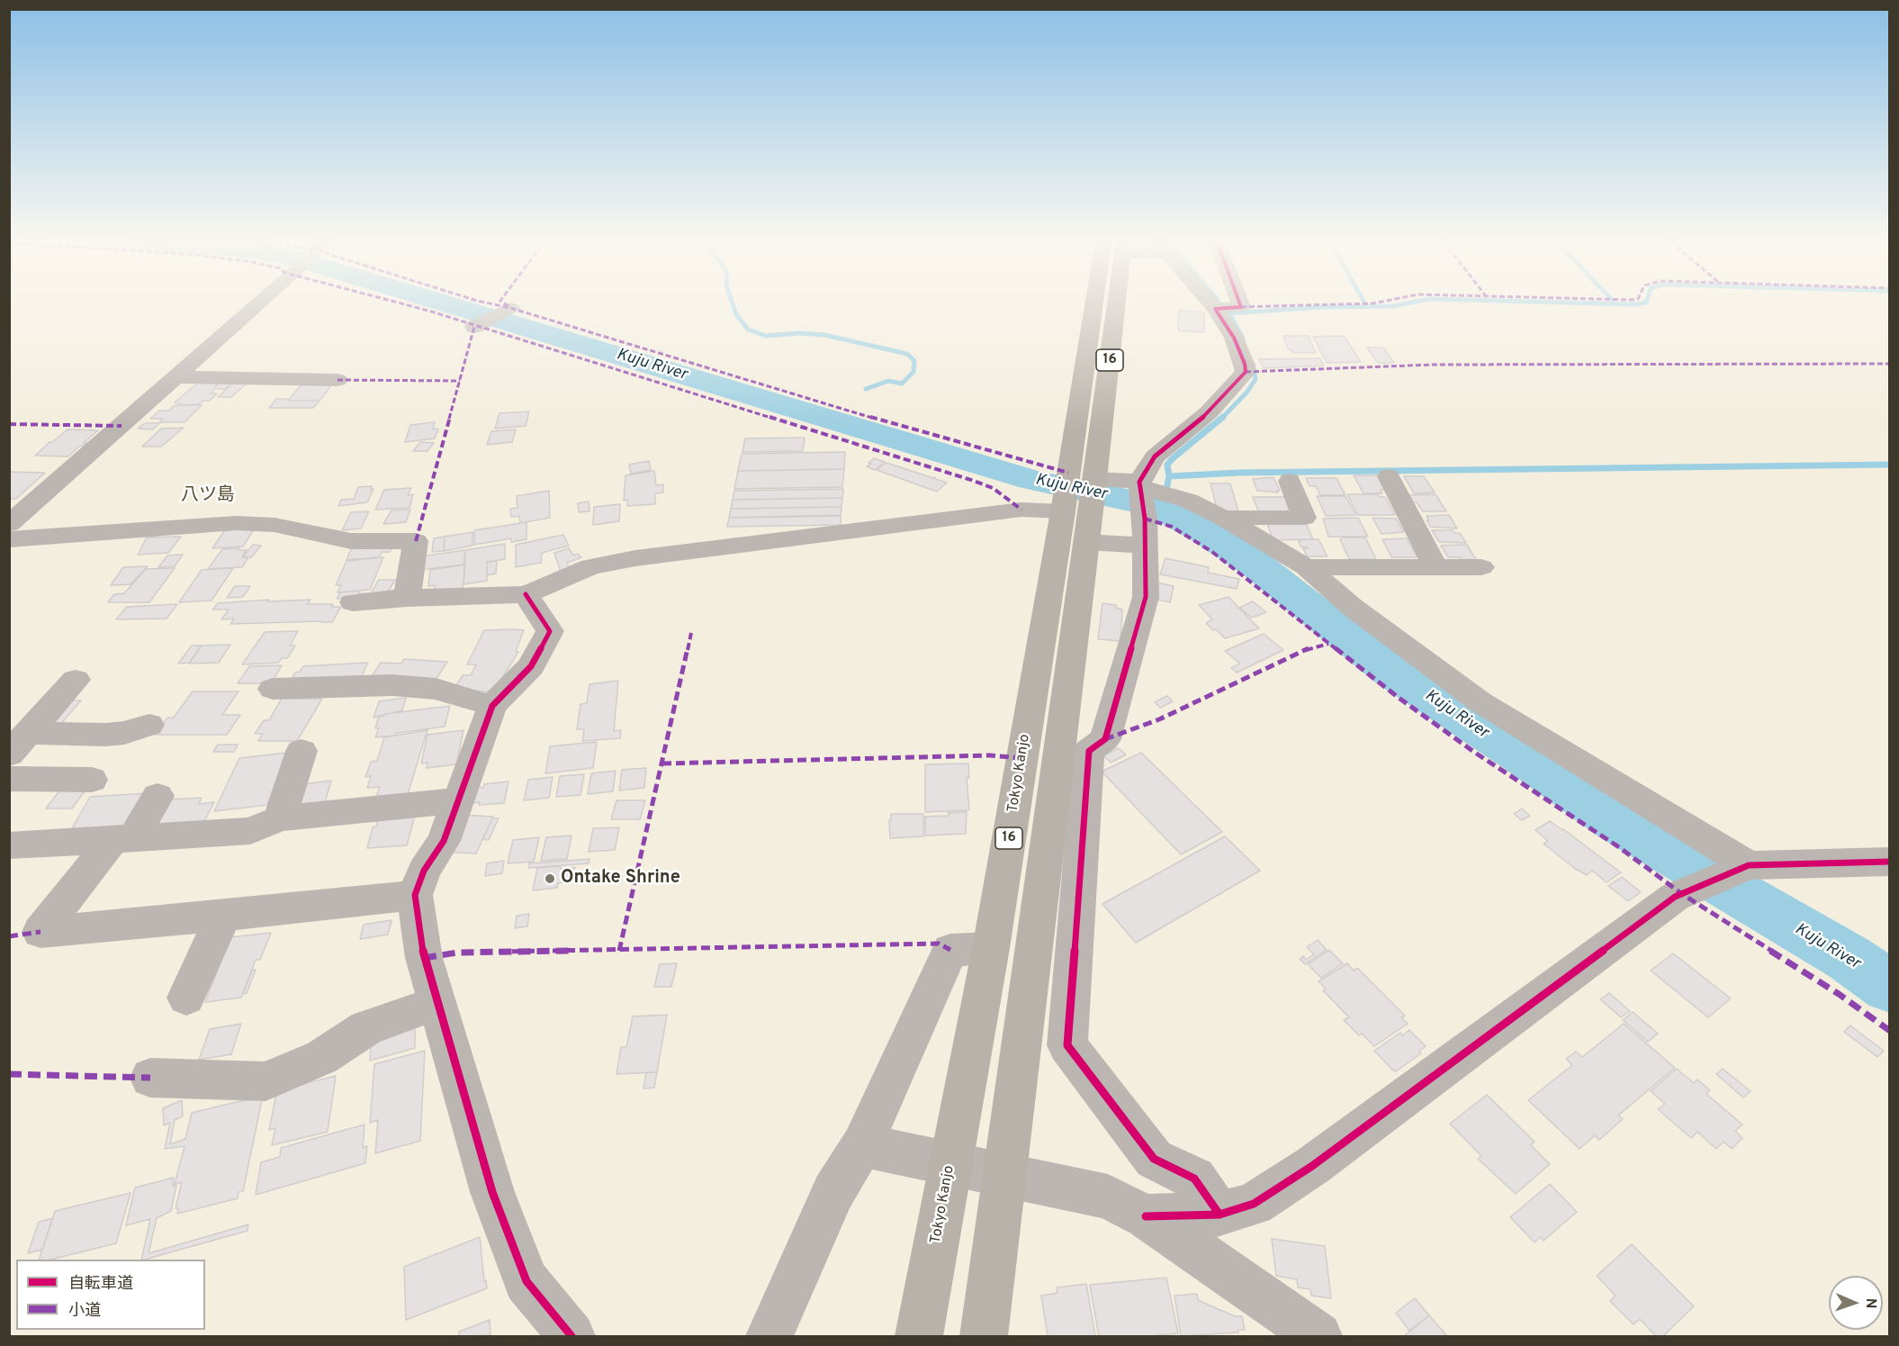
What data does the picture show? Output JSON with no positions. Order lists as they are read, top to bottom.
{
  "streets": {
    "highway": ["16", "Tokyo Kanjo"]
  },
  "districts": ["八ツ島"],
  "water": ["Kuju River"],
  "places": ["Ontake Shrine"],
  "legend": ["自転車道", "小道"],
  "north": "right"
}
